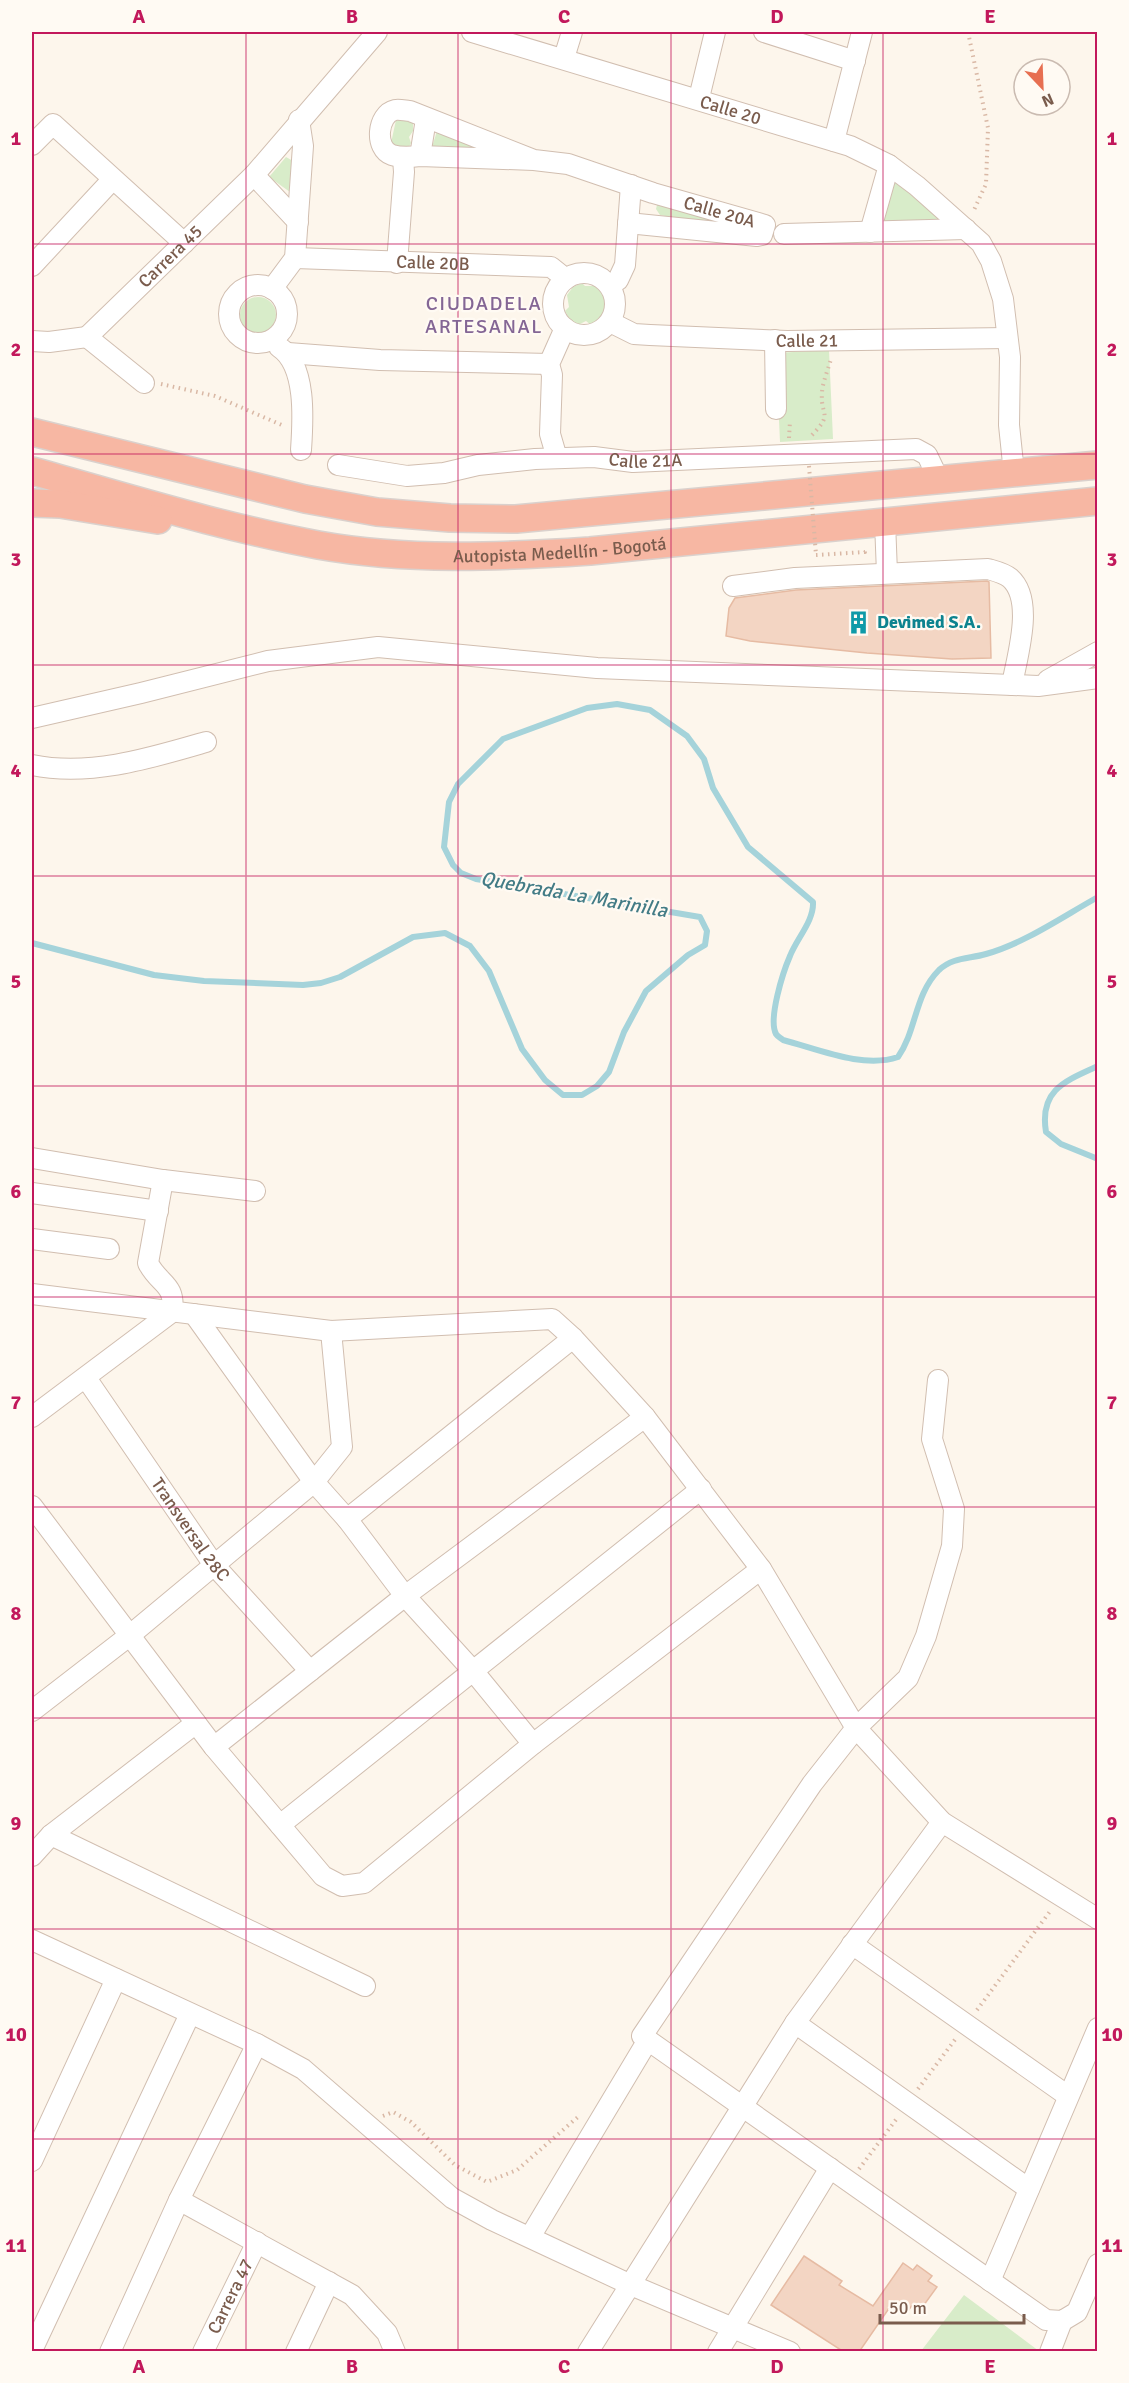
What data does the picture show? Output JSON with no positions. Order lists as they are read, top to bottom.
{
  "streets": {
    "highway": ["Autopista Medellín - Bogotá"],
    "street": [
      "Calle 20",
      "Calle 20A",
      "Carrera 45",
      "Calle 20B",
      "Calle 21",
      "Calle 21A",
      "Transversal 28C",
      "Carrera 47"
    ]
  },
  "crossings": [
    ["Calle 20", "Calle 21"],
    ["Calle 20", "Autopista Medellín - Bogotá"],
    ["Calle 20B", "Calle 21"],
    ["Calle 21A", "Autopista Medellín - Bogotá"]
  ],
  "districts": ["CIUDADELA ARTESANAL"],
  "water": ["Quebrada La Marinilla"],
  "places": {
    "building": ["Devimed S.A."]
  },
  "scale_bar": "50 m",
  "north": "bottom right",
  "grid": {
    "columns": [
      "A",
      "B",
      "C",
      "D",
      "E"
    ],
    "rows": [
      "1",
      "2",
      "3",
      "4",
      "5",
      "6",
      "7",
      "8",
      "9",
      "10",
      "11"
    ]
  }
}
